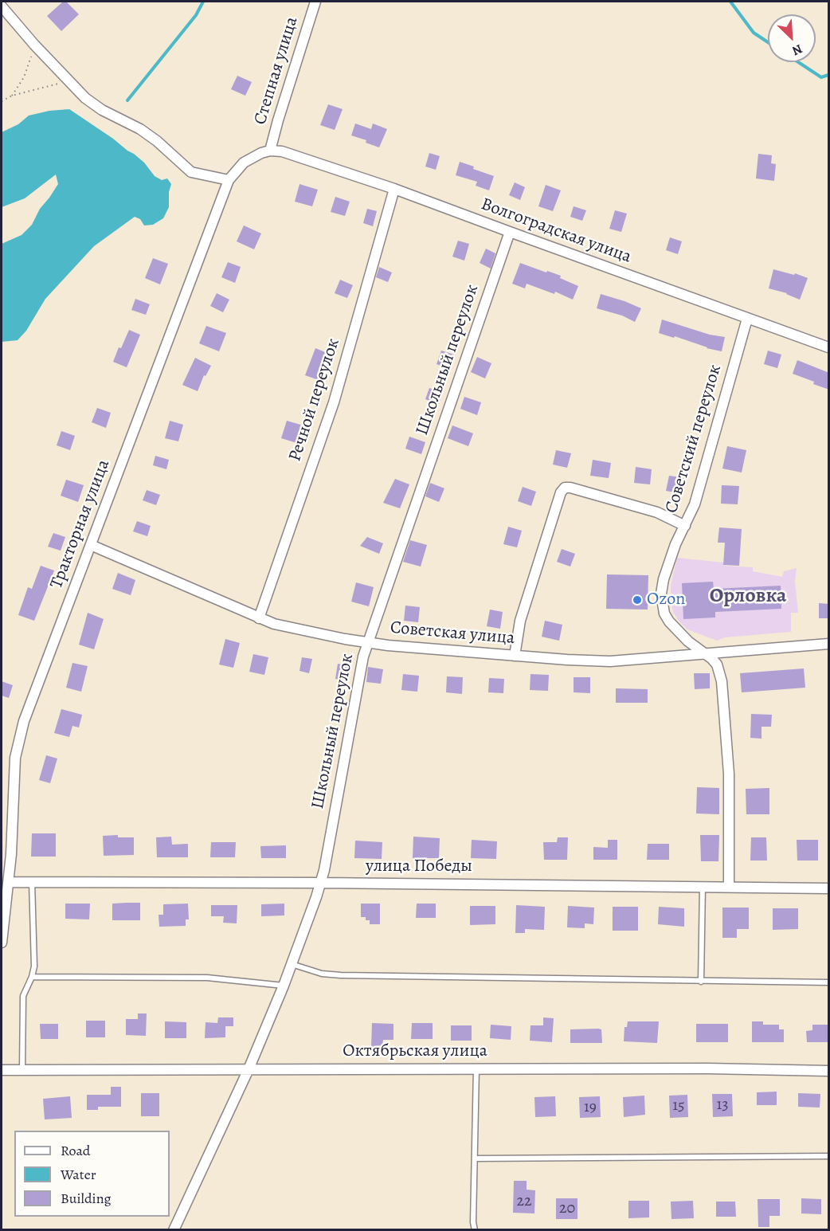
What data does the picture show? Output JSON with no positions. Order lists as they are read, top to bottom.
{
  "streets": {
    "street": [
      "Степная улица",
      "Волгоградская улица",
      "Школьный переулок",
      "Речной переулок",
      "Советский переулок",
      "Тракторная улица",
      "Советская улица",
      "улица Победы",
      "Октябрьская улица"
    ]
  },
  "crossings": [
    ["Степная улица", "Волгоградская улица"],
    ["Степная улица", "Тракторная улица"],
    ["Волгоградская улица", "Школьный переулок"],
    ["Волгоградская улица", "Речной переулок"],
    ["Волгоградская улица", "Советский переулок"],
    ["Волгоградская улица", "Тракторная улица"],
    ["Школьный переулок", "Советская улица"],
    ["Школьный переулок", "улица Победы"],
    ["Школьный переулок", "Октябрьская улица"],
    ["Речной переулок", "Советская улица"],
    ["Советский переулок", "Советская улица"],
    ["Советский переулок", "улица Победы"],
    ["Тракторная улица", "Советская улица"],
    ["Тракторная улица", "улица Победы"]
  ],
  "districts": ["Орловка"],
  "places": ["Ozon"],
  "house_numbers": [
    "13",
    "15",
    "19",
    "22",
    "20"
  ],
  "legend": ["Road", "Water", "Building"],
  "north": "bottom right"
}
